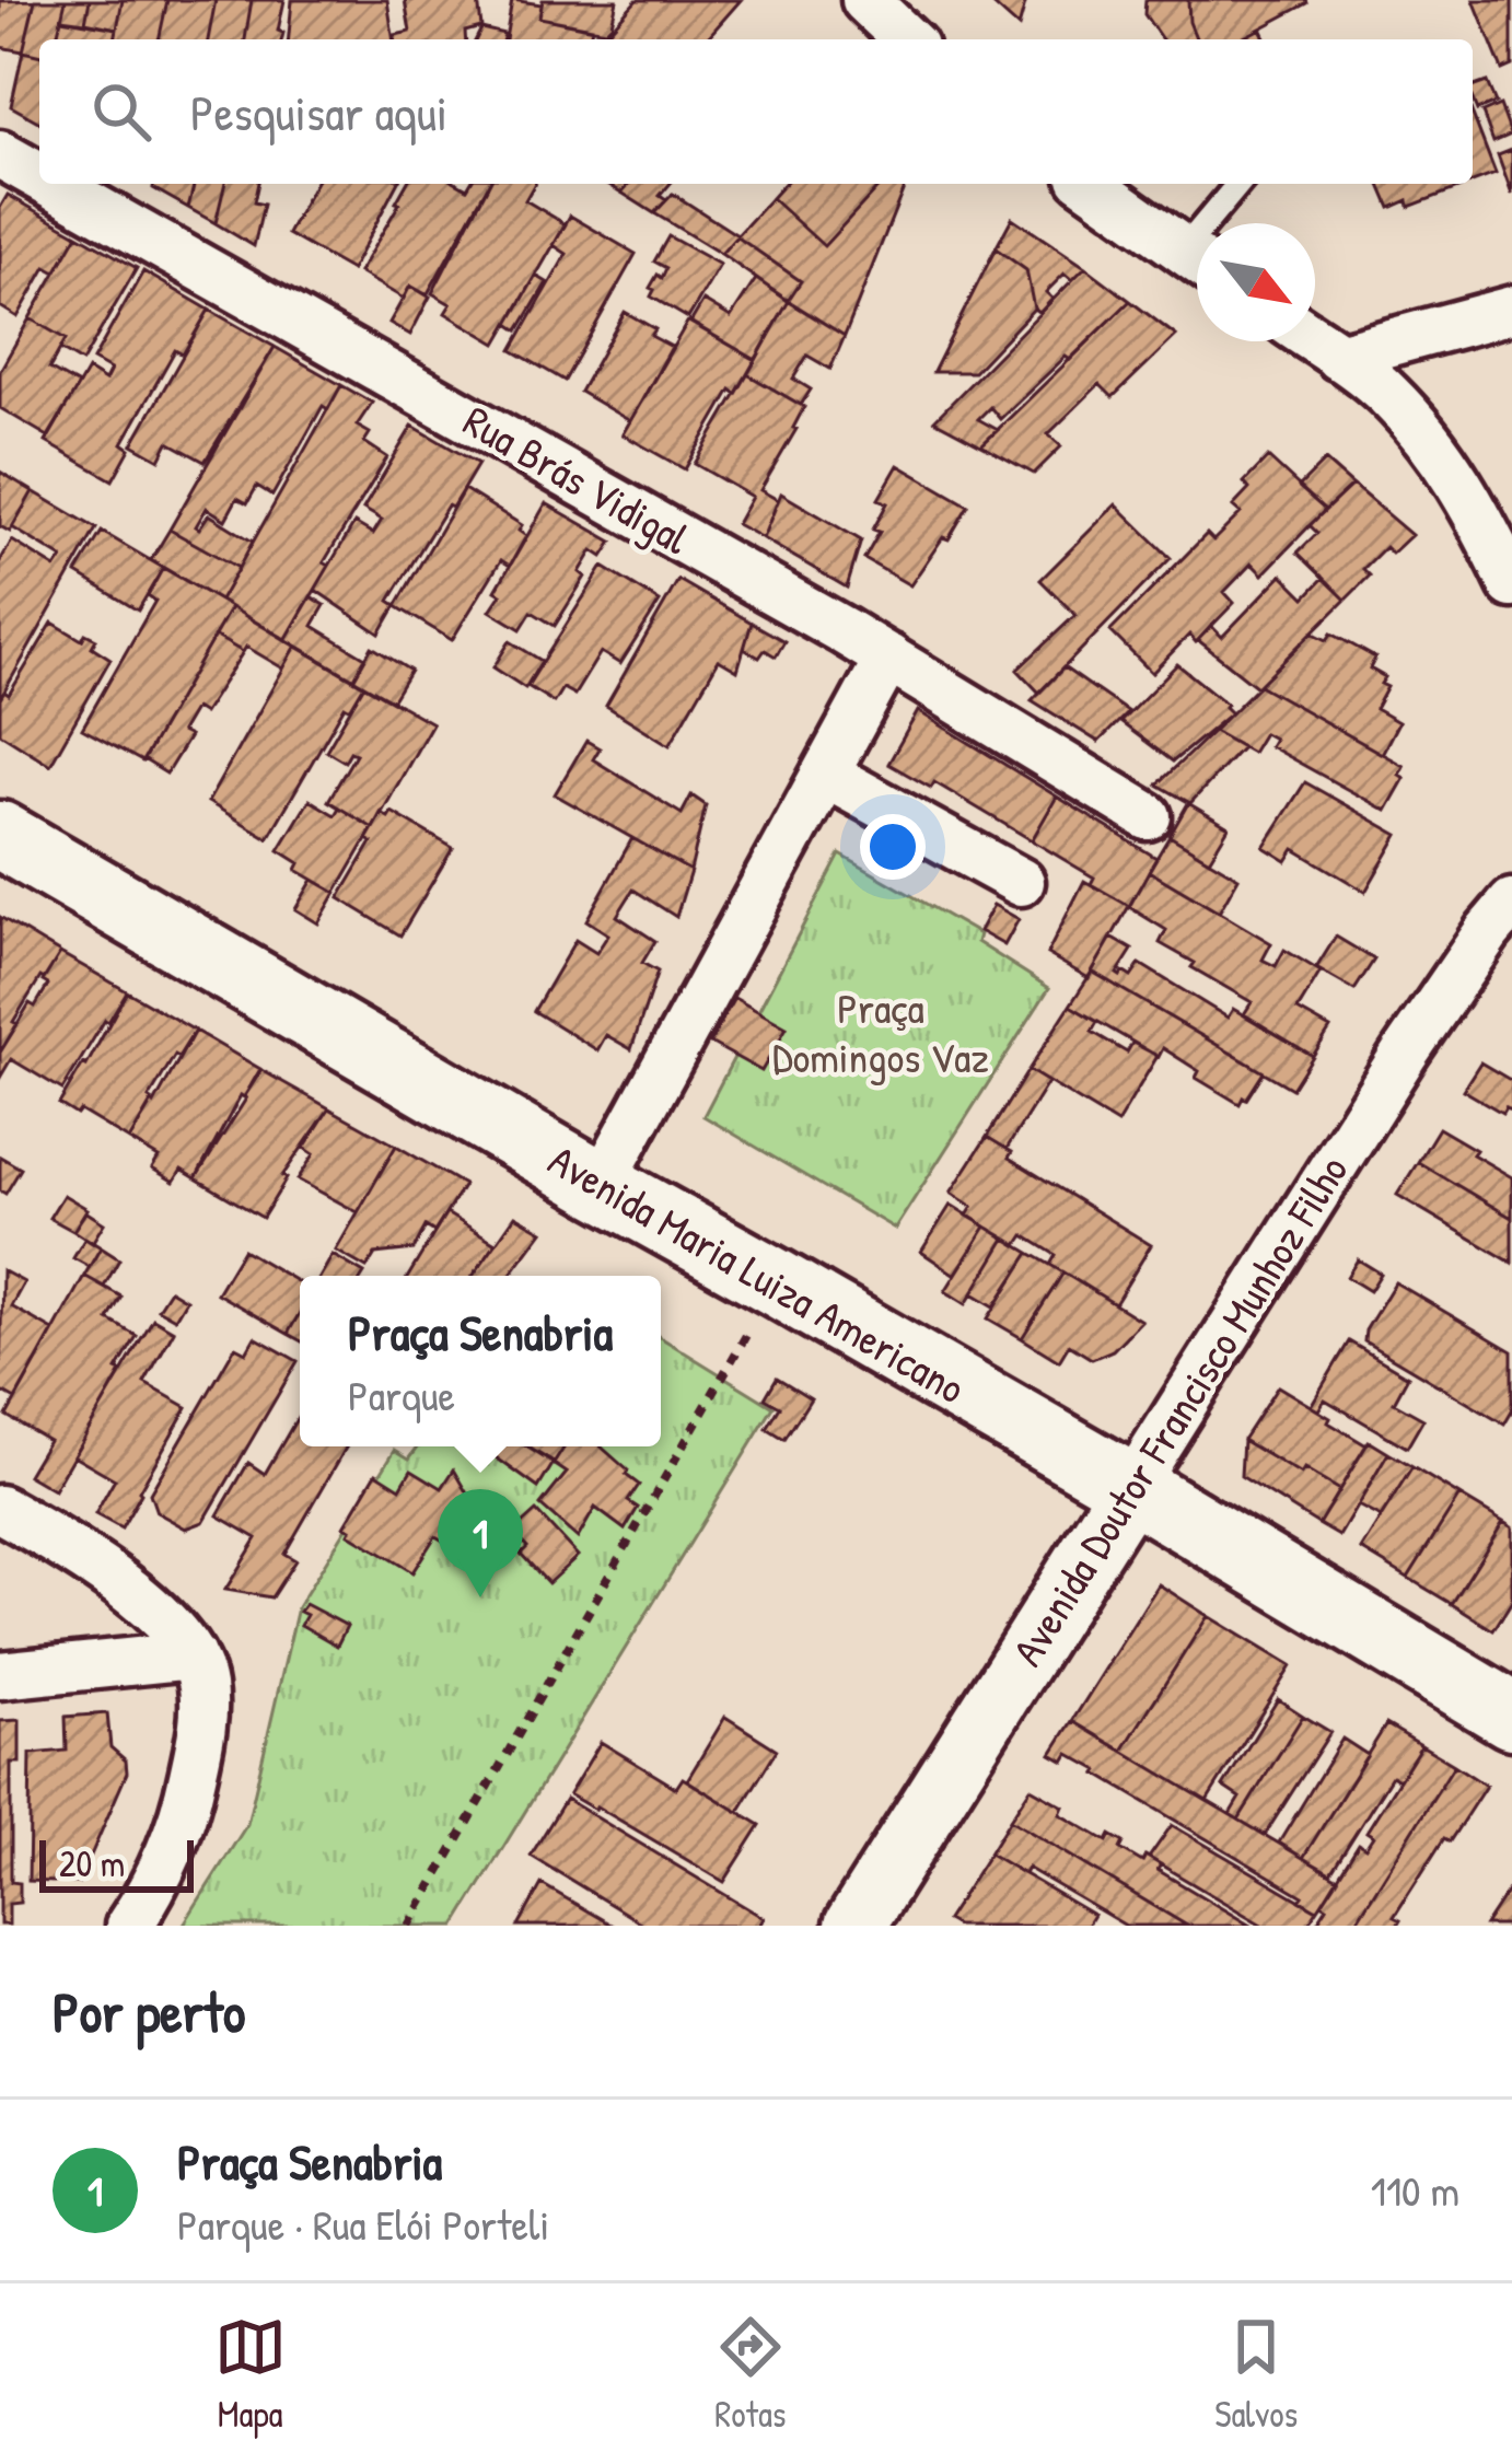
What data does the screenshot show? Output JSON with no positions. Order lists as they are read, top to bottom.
{
  "streets": {
    "main road": ["Avenida Maria Luiza Americano"],
    "street": ["Rua Brás Vidigal", "Avenida Doutor Francisco Munhoz Filho"]
  },
  "crossings": [
    ["Avenida Maria Luiza Americano", "Avenida Doutor Francisco Munhoz Filho"]
  ],
  "parks": ["Praça Domingos Vaz"],
  "scale_bar": "20 m",
  "north": "bottom right",
  "page": {
    "search": "Pesquisar aqui",
    "popup": ["Praça Senabria", "Parque"],
    "pins": "1",
    "scale": "20 m",
    "heading": "Por perto",
    "list": [
      {
        "mark": "1",
        "name": "Praça Senabria",
        "note": "Parque · Rua Elói Porteli",
        "value": "110 m"
      }
    ],
    "nav": ["Mapa", "Rotas", "Salvos"]
  }
}
